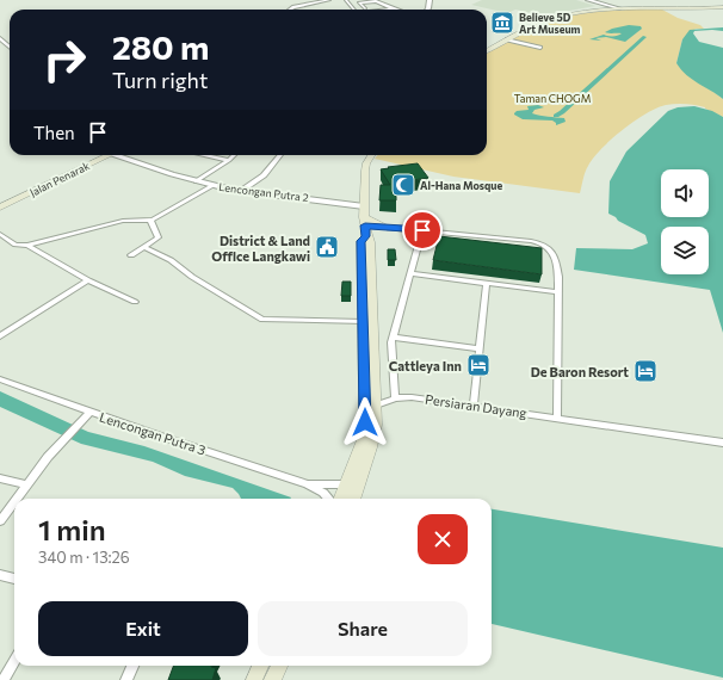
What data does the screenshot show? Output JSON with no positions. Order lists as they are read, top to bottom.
{
  "streets": {
    "main road": ["Jalan Penarak"],
    "street": ["Lencongan Putra 2", "Persiaran Dayang", "Lencongan Putra 3"]
  },
  "parks": ["Taman CHOGM"],
  "places": {
    "museum": ["Believe 5D Art Museum"],
    "mosque": ["Al-Hana Mosque"],
    "public building": ["District & Land Office Langkawi"],
    "hotel": ["Cattleya Inn", "De Baron Resort"]
  },
  "page": {
    "turn": ["280 m", "Turn right"],
    "then": "Then",
    "heading": ["1 min", "340 m · 13:26"],
    "buttons": ["Exit", "Share"]
  }
}
